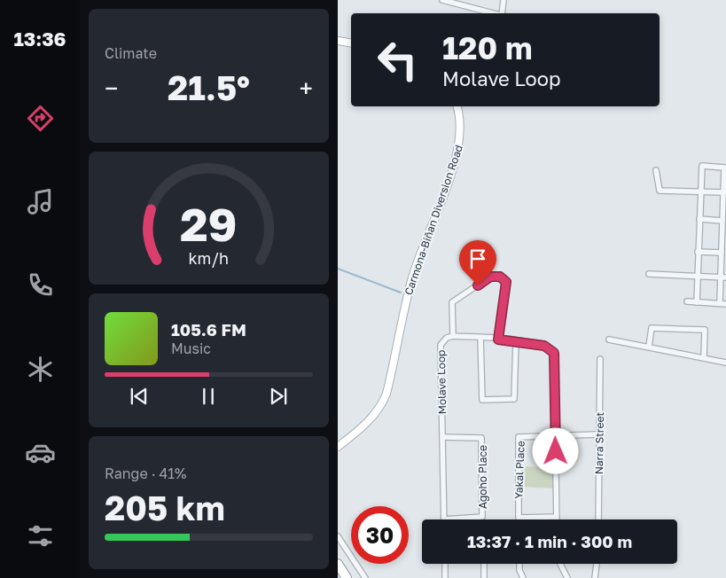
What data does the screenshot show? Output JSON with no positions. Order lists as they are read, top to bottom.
{
  "streets": {
    "main road": ["Carmona-Biñan Diversion Road"],
    "street": [
      "Molave Loop",
      "Narra Street",
      "Yakal Place",
      "Agoho Place"
    ]
  },
  "crossings": [
    ["Molave Loop", "Yakal Place"],
    ["Molave Loop", "Agoho Place"],
    ["Narra Street", "Yakal Place"]
  ],
  "page": {
    "tabs": "13:36",
    "tile": [
      "Climate",
      ["Range · 41%", "205 km"]
    ],
    "turn": ["120 m", "Molave Loop"],
    "heat": ["−", "21.5°", "+"],
    "song": ["105.6 FM", "Music"],
    "limit": "30",
    "trip": "13:37 · 1 min · 300 m",
    "gauge": ["29", "km/h"]
  }
}
